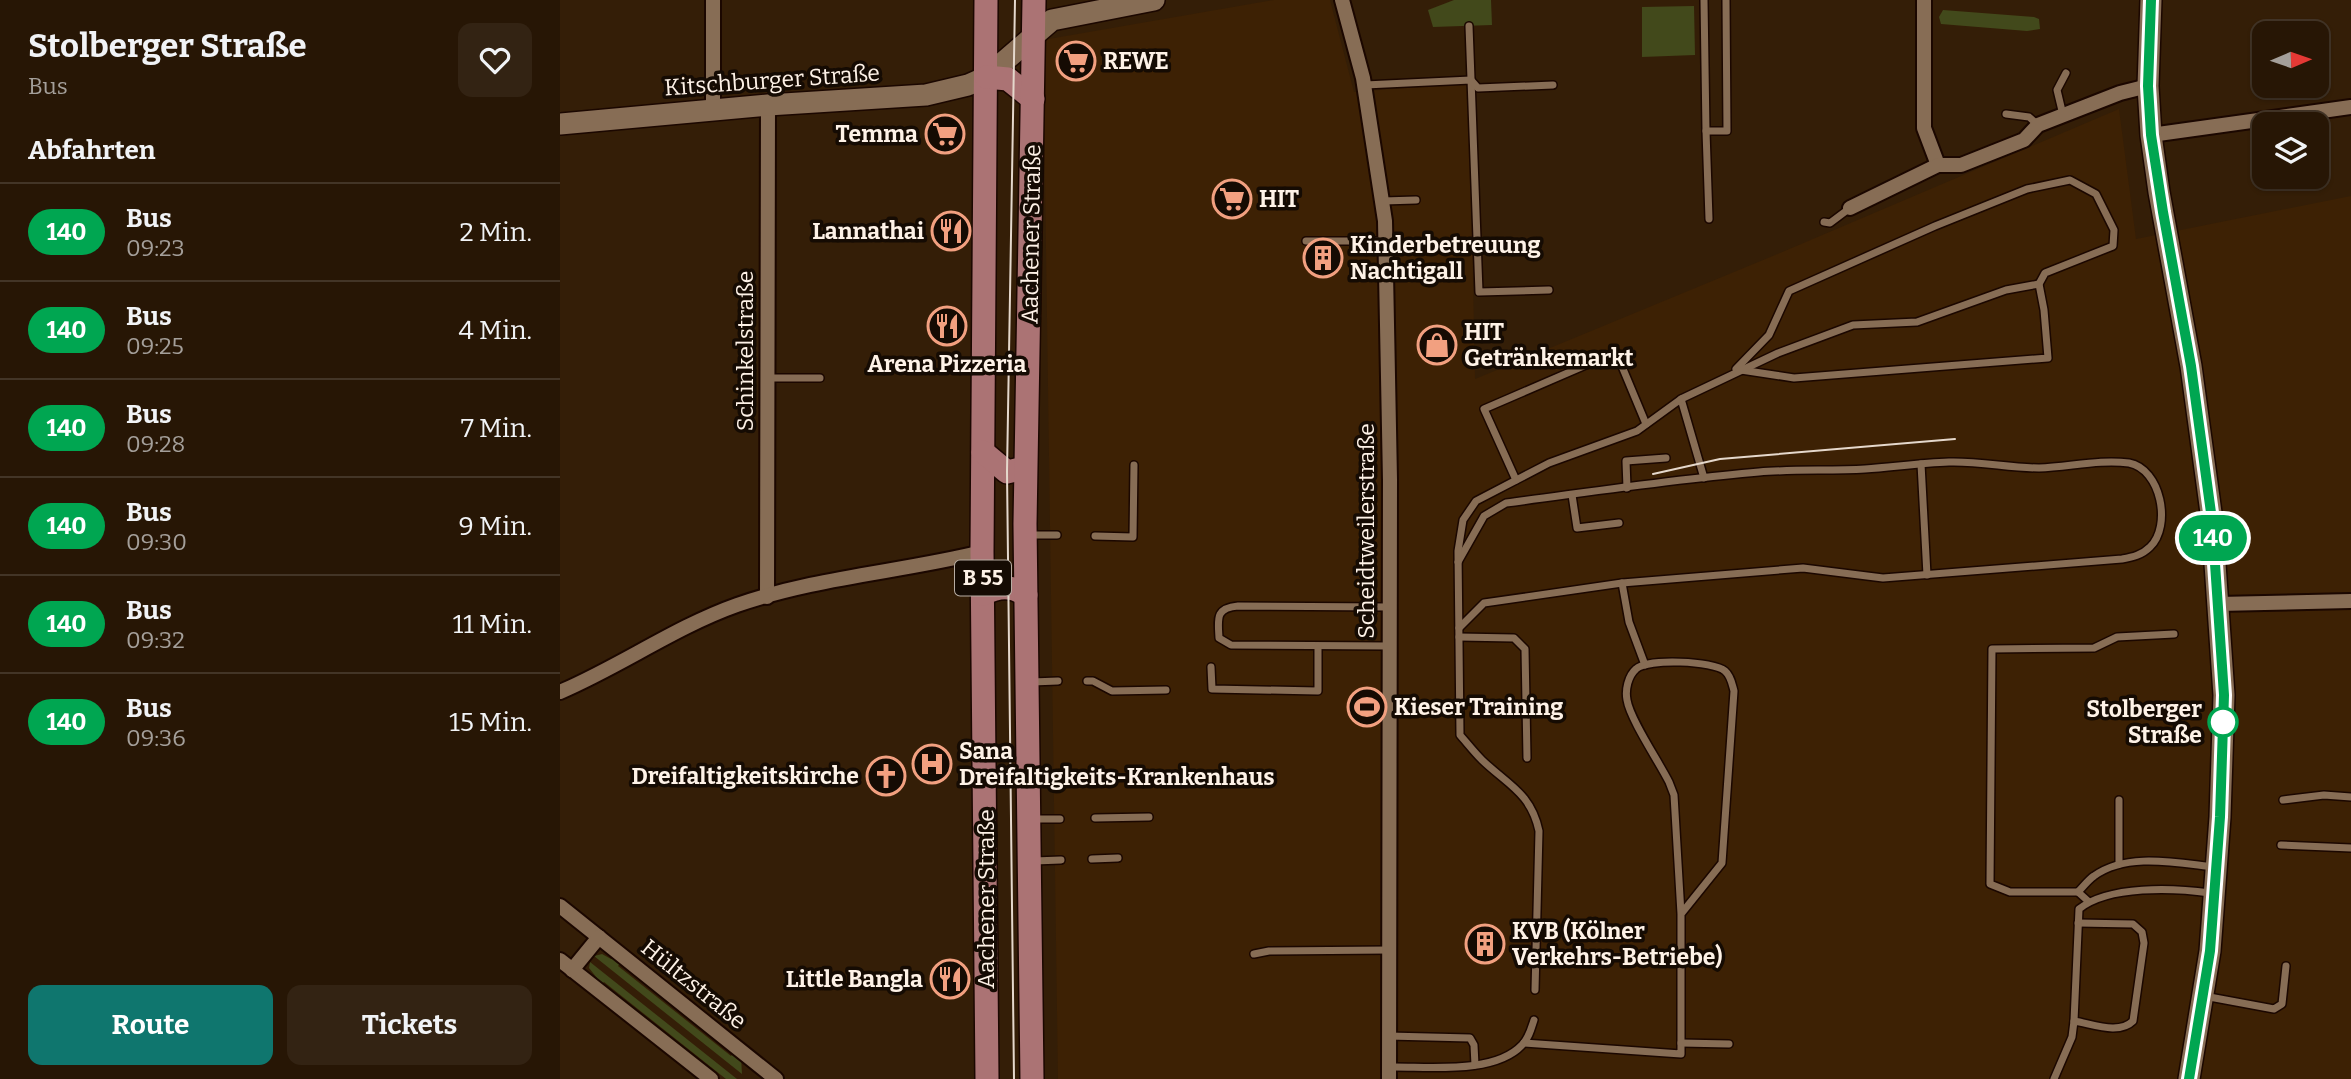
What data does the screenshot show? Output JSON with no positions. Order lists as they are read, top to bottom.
{
  "streets": {
    "main road": ["Aachener Straße", "B 55"],
    "street": [
      "Kitschburger Straße",
      "Schinkelstraße",
      "Scheidtweilerstraße",
      "Hültzstraße"
    ]
  },
  "crossings": [
    ["Kitschburger Straße", "Aachener Straße"],
    ["Kitschburger Straße", "Schinkelstraße"]
  ],
  "places": {
    "supermarket": ["REWE", "Temma", "HIT"],
    "restaurant": ["Lannathai", "Arena Pizzeria", "Little Bangla"],
    "building": ["Kinderbetreuung Nachtigall", "KVB (Kölner Verkehrs-Betriebe)"],
    "shop": ["HIT Getränkemarkt"],
    "sports": ["Kieser Training"],
    "other": ["Stolberger Straße"],
    "hospital": ["Sana Dreifaltigkeits-Krankenhaus"],
    "church": ["Dreifaltigkeitskirche"]
  },
  "lines": ["bus line 140"],
  "north": "right",
  "page": {
    "heading": [
      ["Stolberger Straße", "Bus"],
      "Abfahrten"
    ],
    "on_map": "140",
    "list": [
      {
        "mark": "140",
        "name": "Bus",
        "note": "09:23",
        "value": "2 Min."
      },
      {
        "mark": "140",
        "name": "Bus",
        "note": "09:25",
        "value": "4 Min."
      },
      {
        "mark": "140",
        "name": "Bus",
        "note": "09:28",
        "value": "7 Min."
      },
      {
        "mark": "140",
        "name": "Bus",
        "note": "09:30",
        "value": "9 Min."
      },
      {
        "mark": "140",
        "name": "Bus",
        "note": "09:32",
        "value": "11 Min."
      },
      {
        "mark": "140",
        "name": "Bus",
        "note": "09:36",
        "value": "15 Min."
      }
    ],
    "buttons": ["Route", "Tickets"]
  }
}
